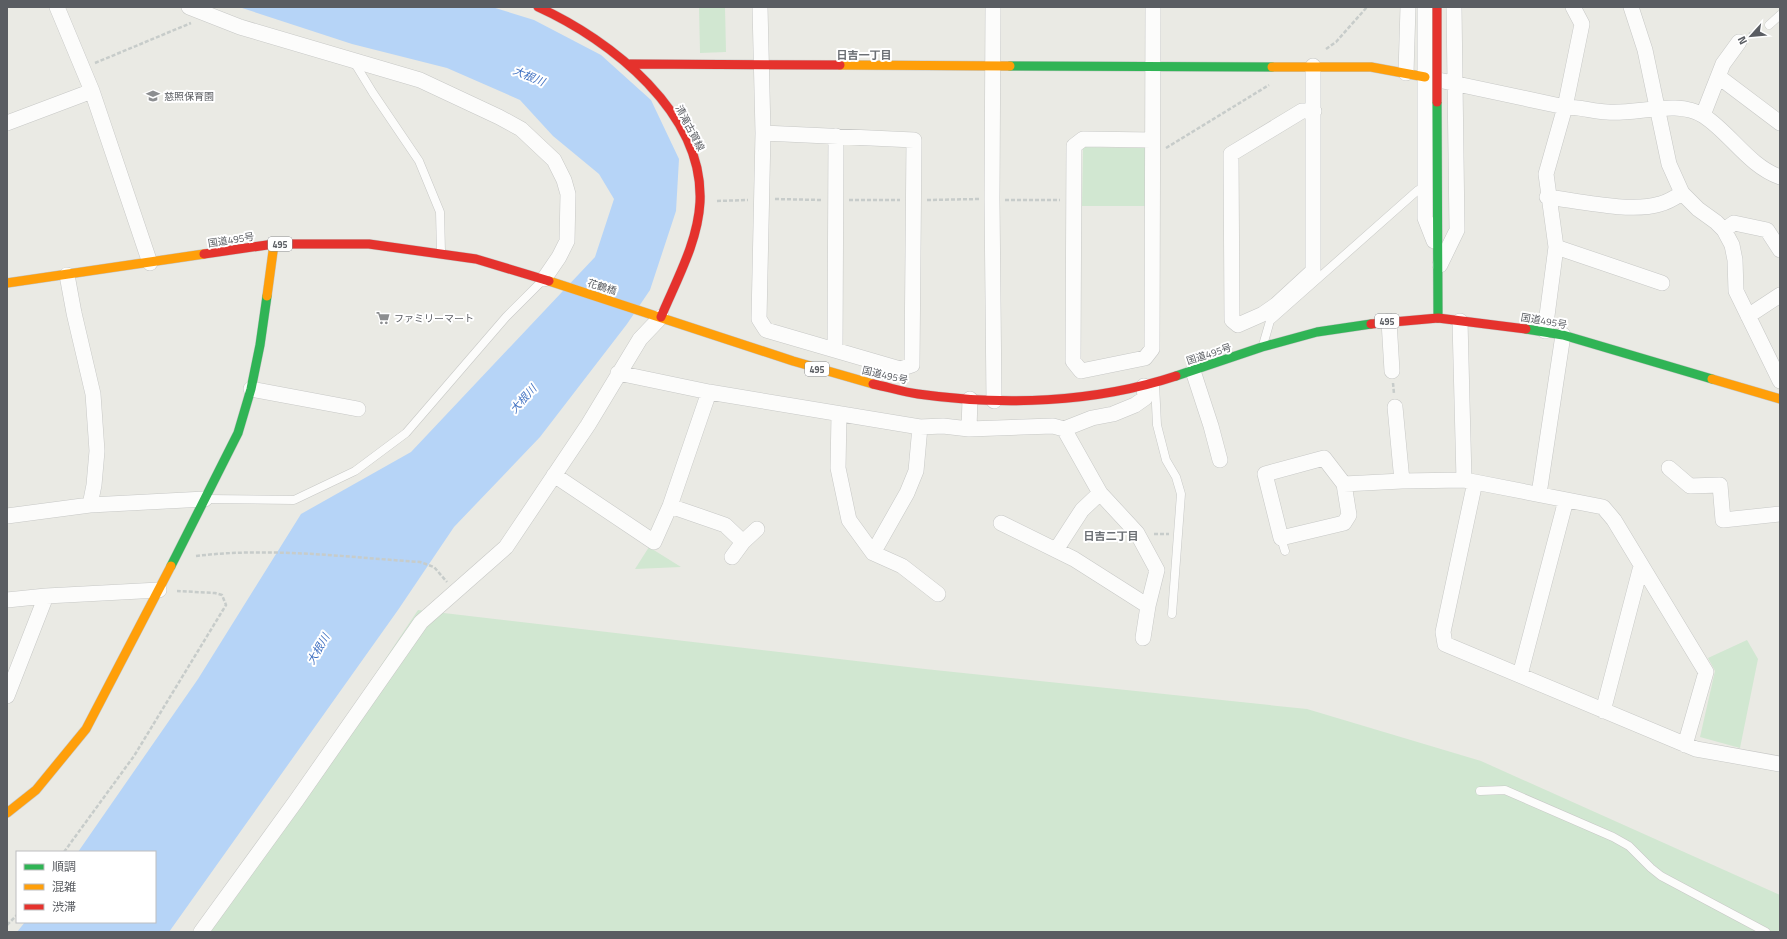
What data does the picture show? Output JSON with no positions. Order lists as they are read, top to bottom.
{
  "streets": {
    "main road": [
      "清滝古賀線",
      "国道495号",
      "495",
      "花鶴橋"
    ]
  },
  "crossings": [
    ["清滝古賀線", "国道495号"],
    ["国道495号", "花鶴橋"]
  ],
  "districts": ["日吉一丁目", "日吉二丁目"],
  "water": ["大根川"],
  "places": {
    "school or university": ["慈照保育園"],
    "supermarket": ["ファミリーマート"]
  },
  "legend": ["順調", "混雑", "渋滞"],
  "north": "bottom left"
}
